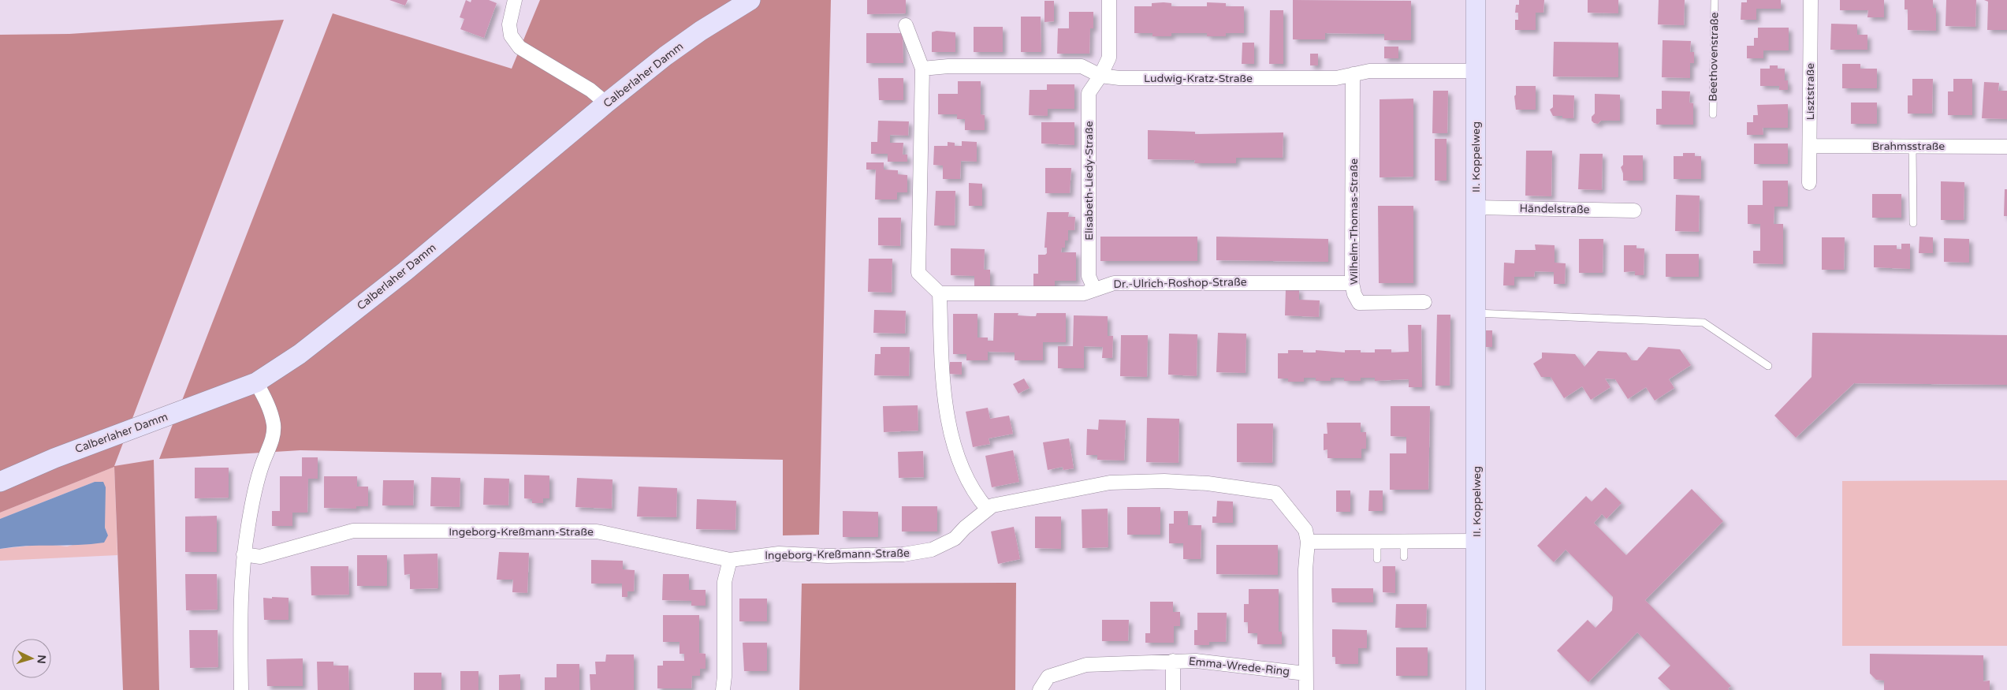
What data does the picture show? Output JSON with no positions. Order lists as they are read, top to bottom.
{
  "streets": {
    "street": [
      "Calberlaher Damm",
      "Ludwig-Kratz-Straße",
      "Lisztstraße",
      "Brahmsstraße",
      "II. Koppelweg",
      "Elisabeth-Liedy-Straße",
      "Händelstraße",
      "Wilhelm-Thomas-Straße",
      "Dr.-Ulrich-Roshop-Straße",
      "Ingeborg-Kreßmann-Straße",
      "Emma-Wrede-Ring"
    ],
    "lane": ["Beethovenstraße"]
  },
  "crossings": [
    ["Ludwig-Kratz-Straße", "II. Koppelweg"],
    ["Ludwig-Kratz-Straße", "Elisabeth-Liedy-Straße"],
    ["Ludwig-Kratz-Straße", "Wilhelm-Thomas-Straße"],
    ["Lisztstraße", "Brahmsstraße"],
    ["II. Koppelweg", "Händelstraße"],
    ["Elisabeth-Liedy-Straße", "Dr.-Ulrich-Roshop-Straße"],
    ["Wilhelm-Thomas-Straße", "Dr.-Ulrich-Roshop-Straße"],
    ["Ingeborg-Kreßmann-Straße", "Emma-Wrede-Ring"]
  ],
  "north": "right"
}
